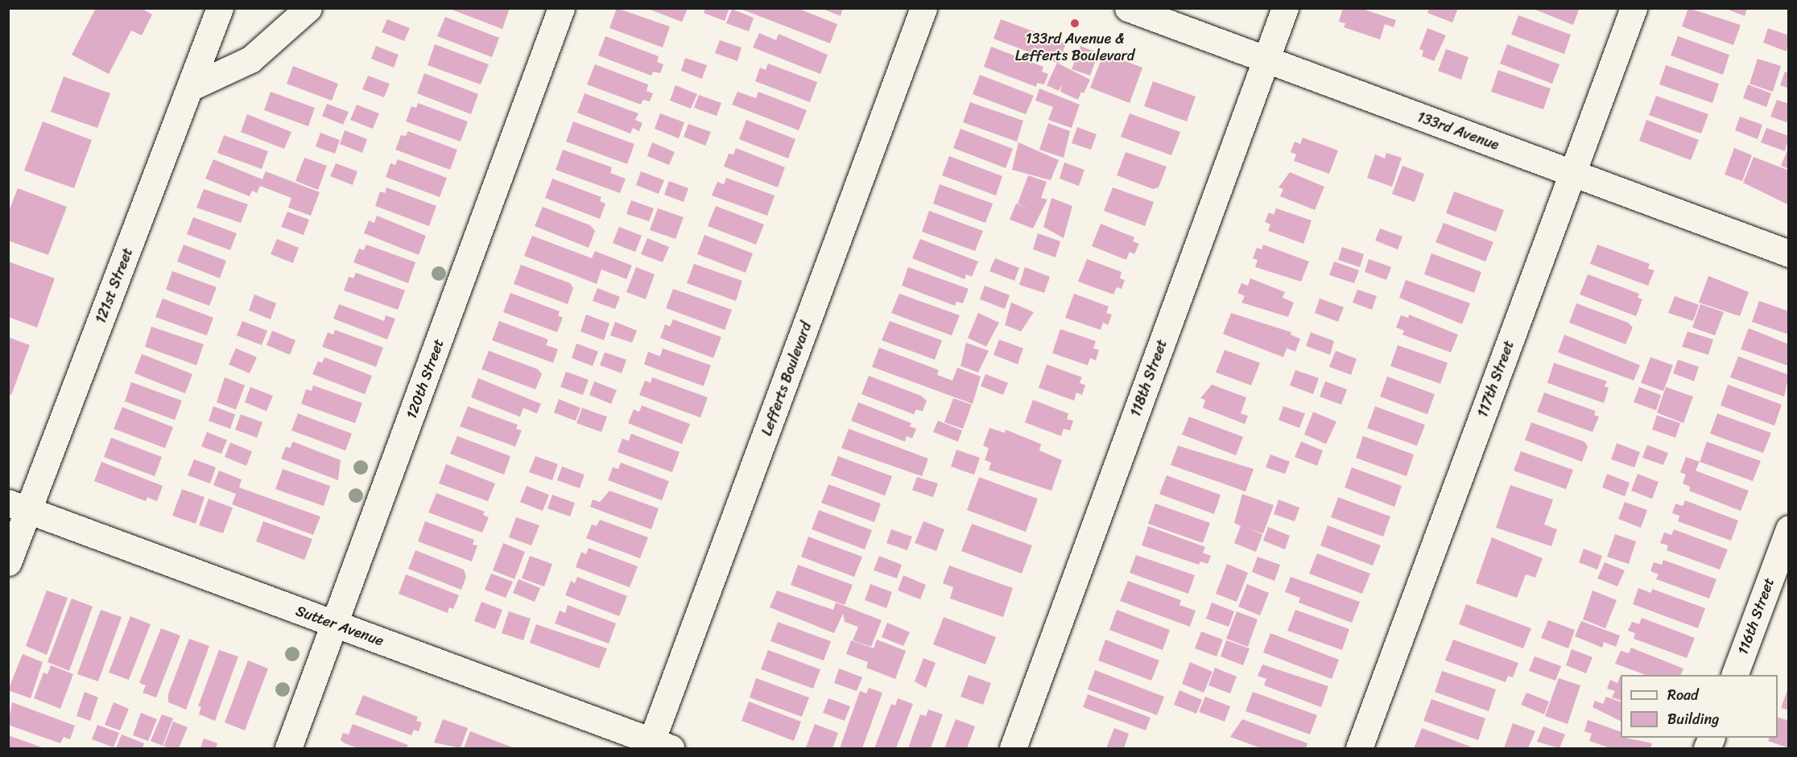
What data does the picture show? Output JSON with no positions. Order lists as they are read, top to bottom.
{
  "streets": {
    "street": [
      "133rd Avenue",
      "121st Street",
      "118th Street",
      "120th Street",
      "Lefferts Boulevard",
      "117th Street",
      "116th Street",
      "Sutter Avenue"
    ]
  },
  "crossings": [
    ["133rd Avenue", "118th Street"],
    ["133rd Avenue", "117th Street"],
    ["121st Street", "Sutter Avenue"],
    ["120th Street", "Sutter Avenue"],
    ["Lefferts Boulevard", "Sutter Avenue"]
  ],
  "places": ["133rd Avenue & Lefferts Boulevard"],
  "legend": ["Road", "Building"]
}
